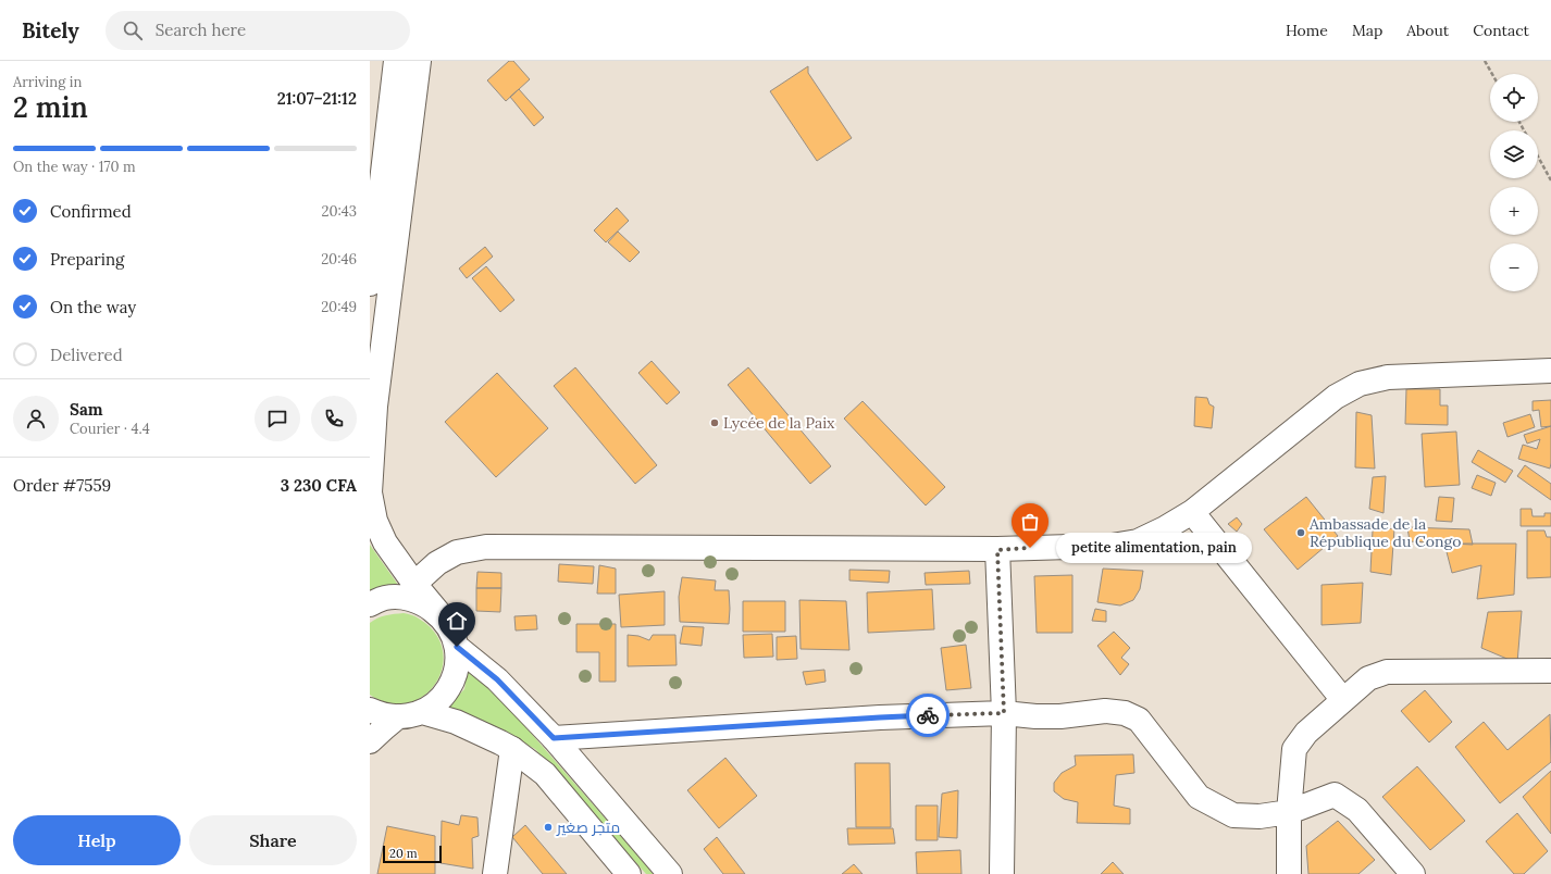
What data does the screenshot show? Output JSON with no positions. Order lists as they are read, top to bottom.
{
  "places": [
    "Lycée de la Paix",
    "Ambassade de la République du Congo",
    "petite alimentation, pain",
    "متجر صغير"
  ],
  "scale_bar": "20 m",
  "page": {
    "header": "Bitely",
    "search": "Search here",
    "nav": [
      "Home",
      "Map",
      "About",
      "Contact"
    ],
    "heading": ["2 min", "Arriving in", "21:07–21:12"],
    "panel": [
      "Sam",
      "Courier · 4.4",
      "Order #7559",
      "3 230 CFA"
    ],
    "map_buttons": ["+", "−"],
    "bar": "On the way · 170 m",
    "list": [
      ["Confirmed", "20:43"],
      ["Preparing", "20:46"],
      ["On the way", "20:49"],
      "Delivered"
    ],
    "bubble": "petite alimentation, pain",
    "buttons": ["Help", "Share"],
    "scale": "20 m"
  }
}
